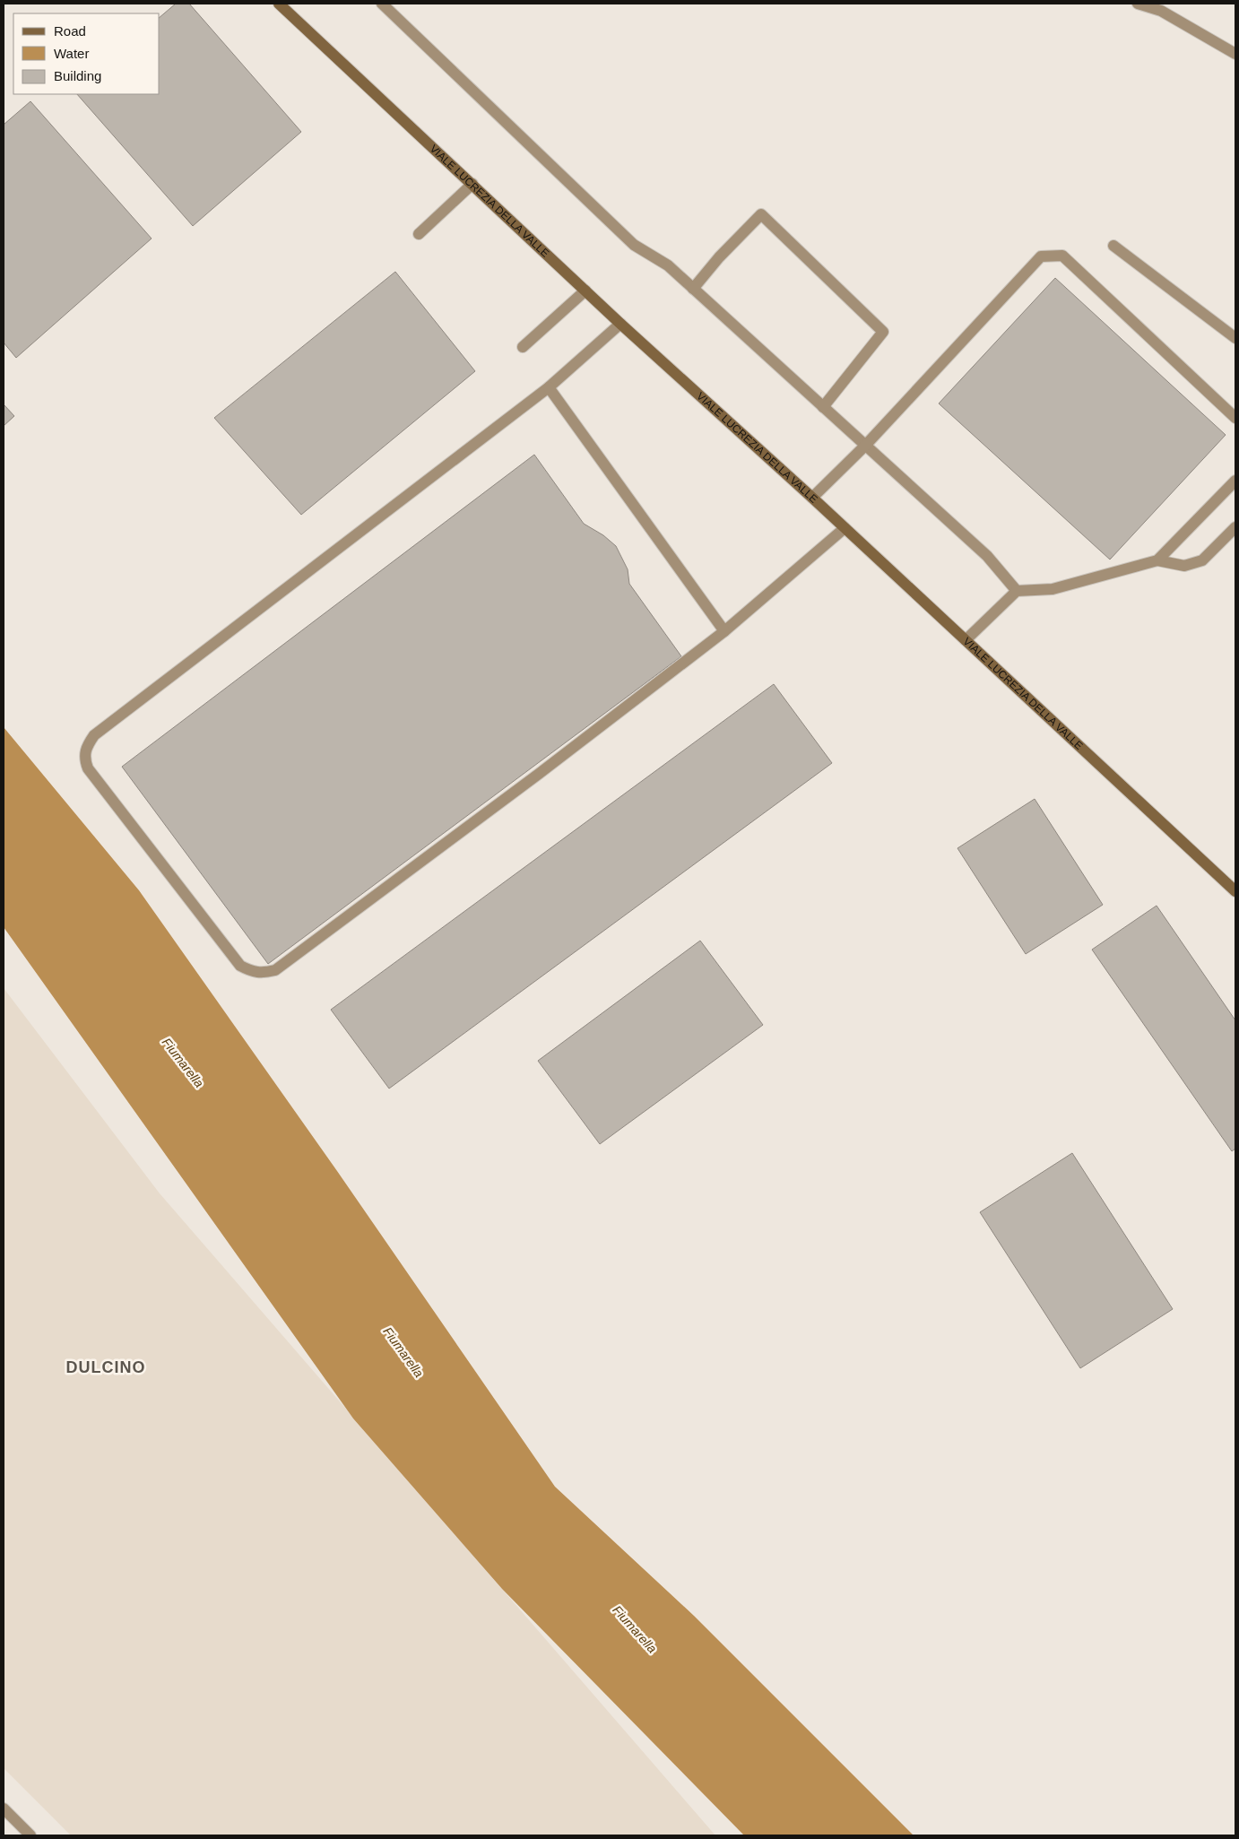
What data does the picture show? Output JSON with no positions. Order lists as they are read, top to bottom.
{
  "streets": {
    "main road": ["VIALE LUCREZIA DELLA VALLE"]
  },
  "districts": ["DULCINO"],
  "water": ["Fiumarella"],
  "legend": ["Road", "Water", "Building"]
}
